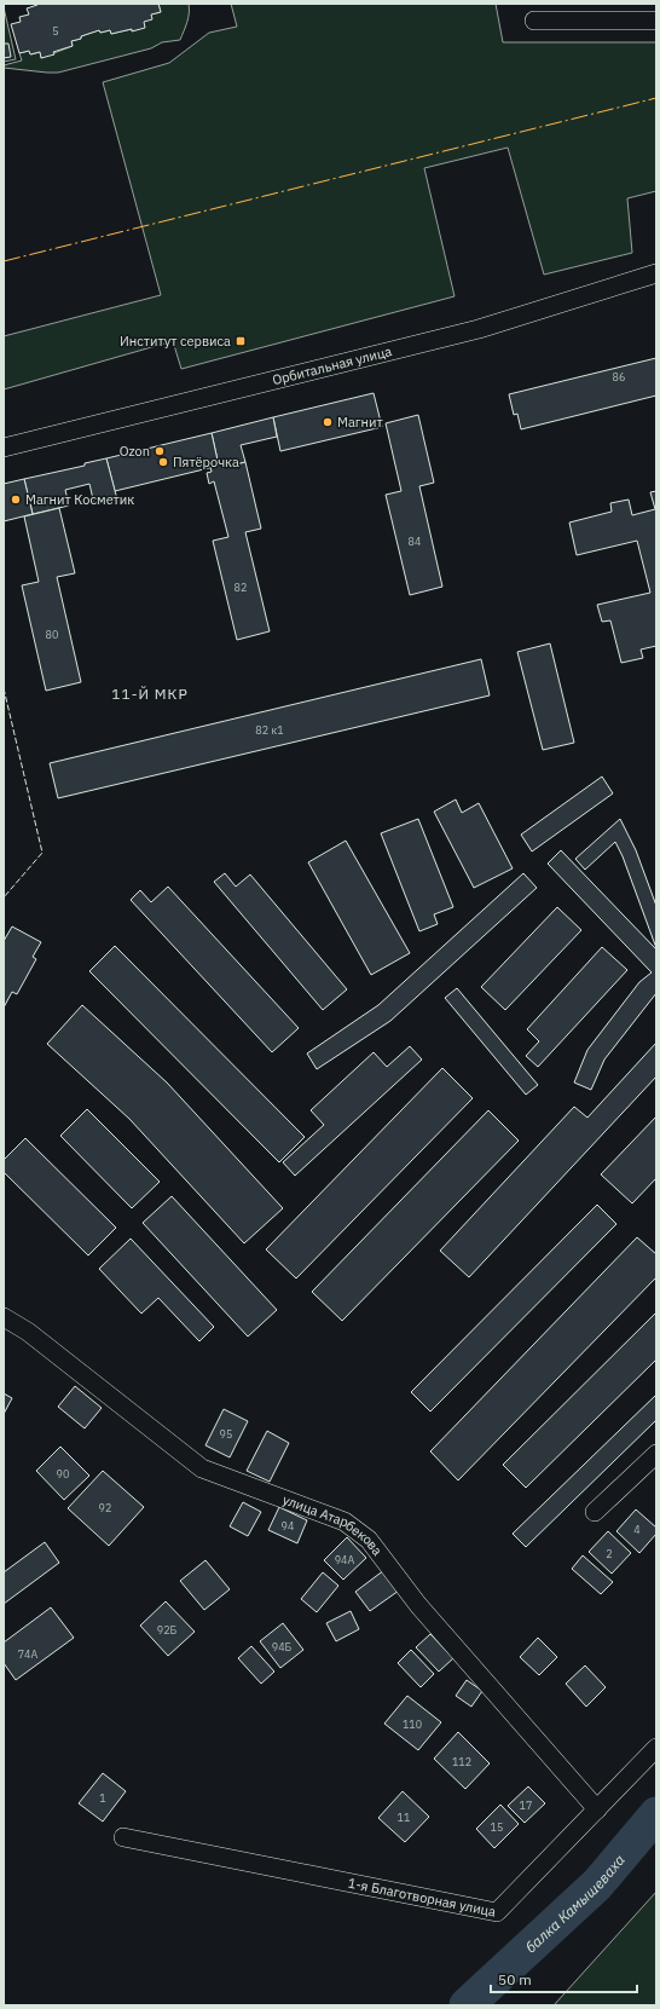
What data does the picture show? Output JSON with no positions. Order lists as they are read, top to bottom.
{
  "streets": {
    "street": ["Орбитальная улица", "улица Атарбекова", "1-я Благотворная улица"]
  },
  "crossings": [
    ["улица Атарбекова", "1-я Благотворная улица"]
  ],
  "districts": ["11-Й МКР"],
  "water": ["балка Камышеваха"],
  "places": {
    "transit": ["Институт сервиса"],
    "other": [
      "Магнит",
      "Ozon",
      "Пятёрочка",
      "Магнит Косметик"
    ]
  },
  "house_numbers": [
    "5",
    "86",
    "84",
    "82",
    "80",
    "82 к1",
    "95",
    "90",
    "92",
    "94",
    "4",
    "2",
    "94А",
    "92Б",
    "94Б",
    "74А",
    "110",
    "112",
    "1",
    "17",
    "11",
    "15"
  ],
  "scale_bar": "50 m"
}
